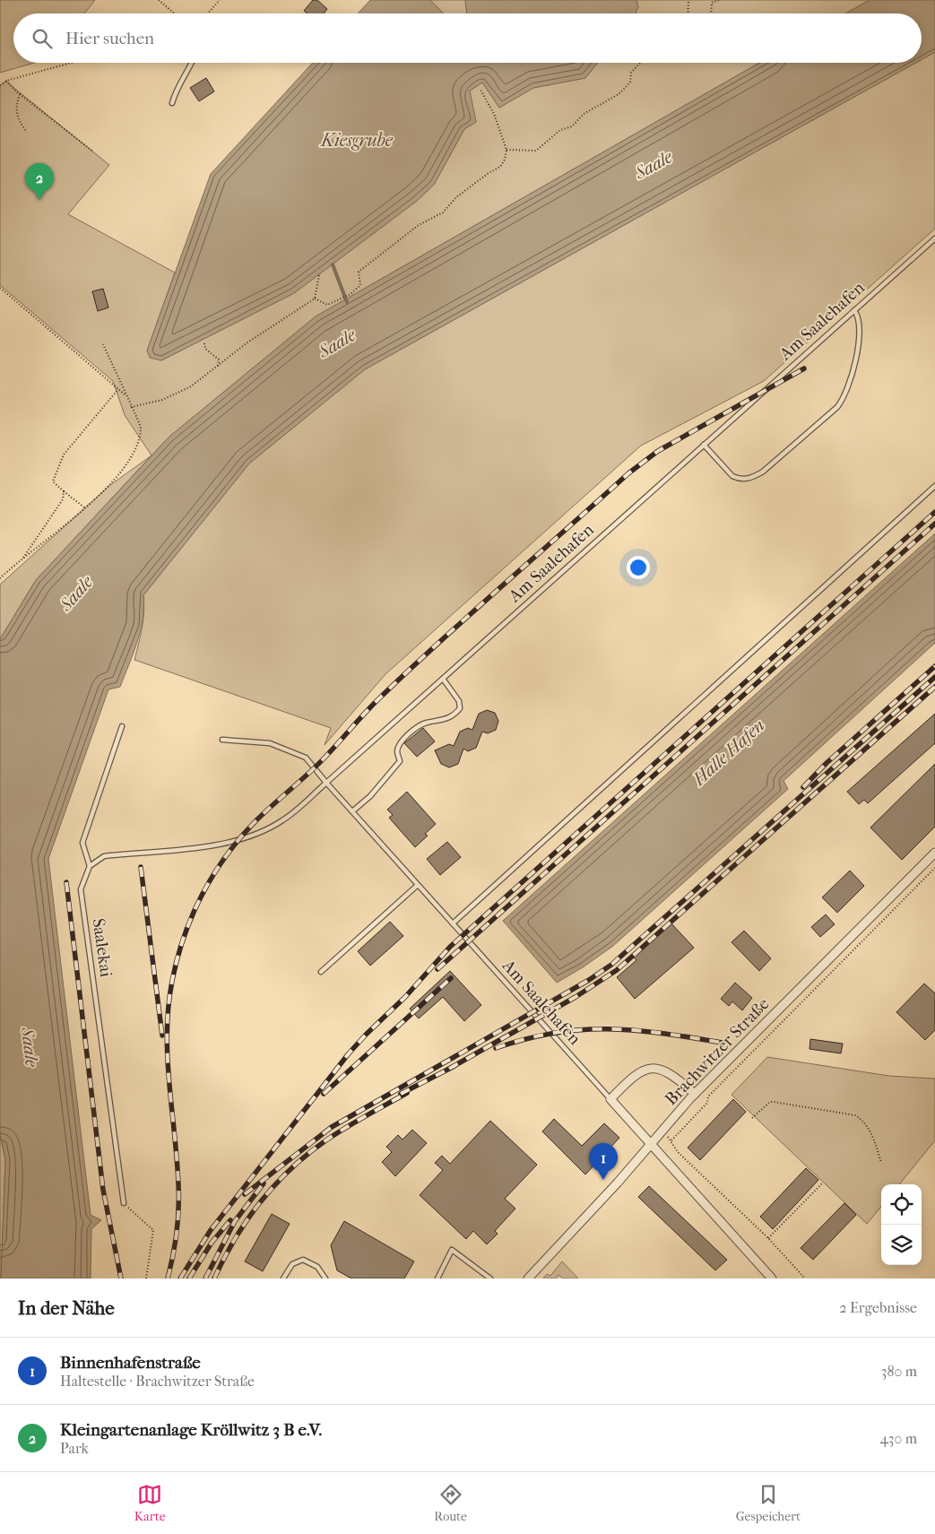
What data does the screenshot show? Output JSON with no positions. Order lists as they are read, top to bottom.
{
  "streets": {
    "street": ["Brachwitzer Straße"],
    "lane": ["Am Saalehafen", "Saalekai"]
  },
  "water": ["Kiesgrube", "Saale", "Halle Hafen"],
  "page": {
    "search": "Hier suchen",
    "pins": ["2", "1"],
    "heading": ["In der Nähe", "2 Ergebnisse"],
    "list": [
      {
        "mark": "1",
        "name": "Binnenhafenstraße",
        "note": "Haltestelle · Brachwitzer Straße",
        "value": "380 m"
      },
      {
        "mark": "2",
        "name": "Kleingartenanlage Kröllwitz 3 B e.V.",
        "note": "Park",
        "value": "430 m"
      }
    ],
    "nav": ["Karte", "Route", "Gespeichert"]
  }
}
